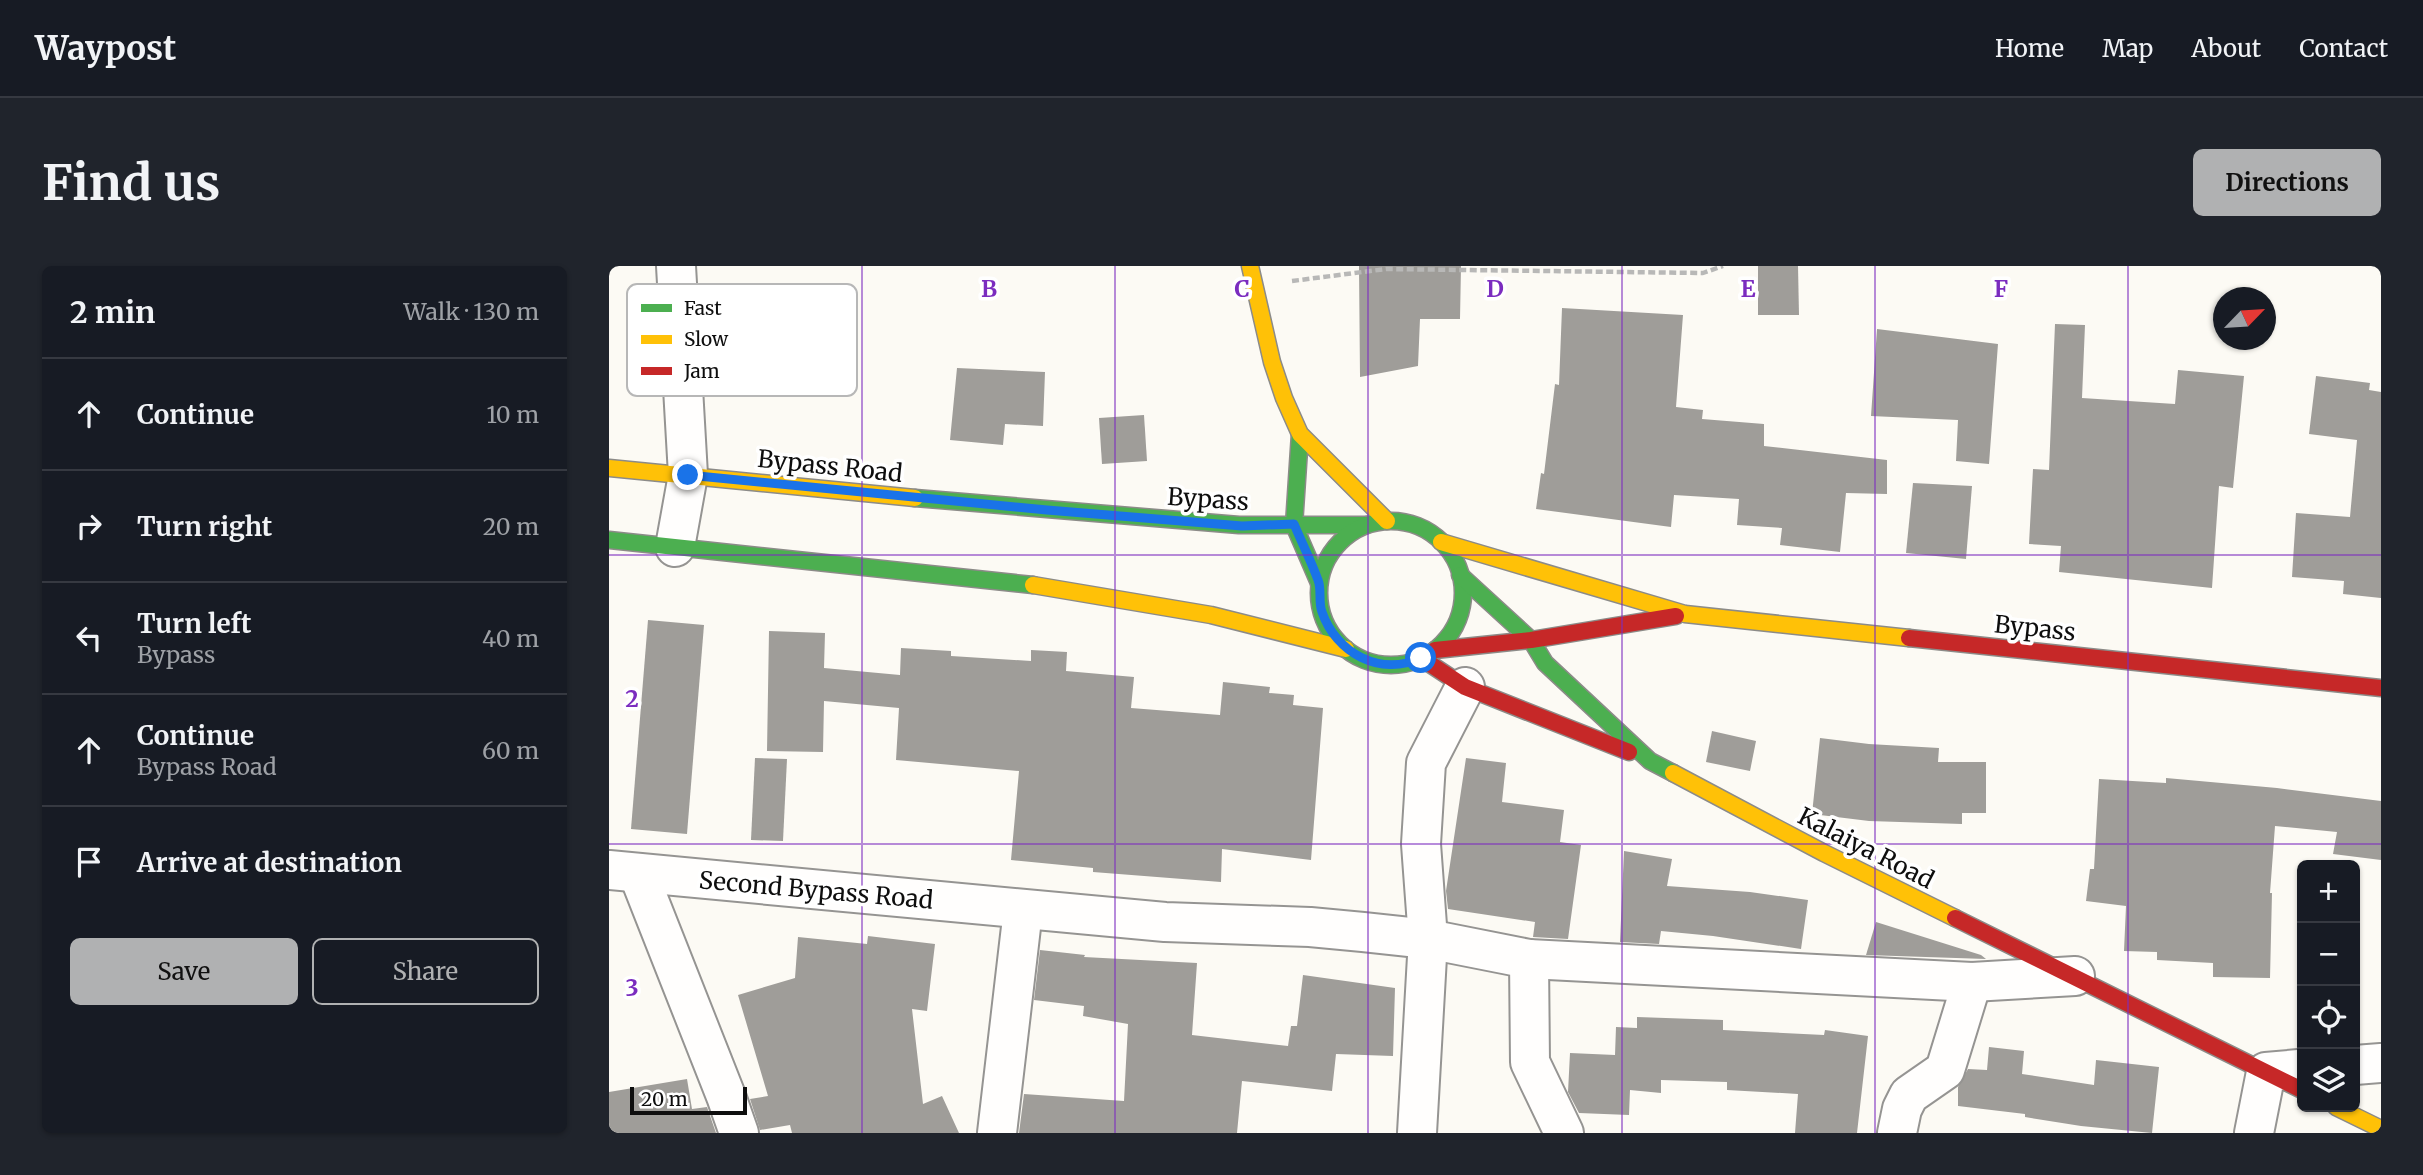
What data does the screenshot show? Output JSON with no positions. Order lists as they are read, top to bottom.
{
  "streets": {
    "main road": ["Bypass Road", "Bypass", "Kalaiya Road"],
    "street": ["Second Bypass Road"]
  },
  "crossings": [
    ["Bypass Road", "Bypass"],
    ["Bypass", "Kalaiya Road"],
    ["Kalaiya Road", "Second Bypass Road"]
  ],
  "legend": ["Fast", "Slow", "Jam"],
  "scale_bar": "20 m",
  "north": "top right",
  "page": {
    "header": "Waypost",
    "nav": [
      "Home",
      "Map",
      "About",
      "Contact"
    ],
    "buttons": [
      "Directions",
      ["Save", "Share"]
    ],
    "title": "Find us",
    "heading": ["2 min", "Walk · 130 m"],
    "list": [
      ["Continue", "10 m"],
      ["Turn right", "20 m"],
      ["Turn left", "Bypass", "40 m"],
      ["Continue", "Bypass Road", "60 m"],
      "Arrive at destination"
    ],
    "map_buttons": ["+", "−"],
    "scale": "20 m"
  },
  "grid": {
    "columns": [
      "B",
      "C",
      "D",
      "E",
      "F"
    ],
    "rows": ["2", "3"]
  }
}
